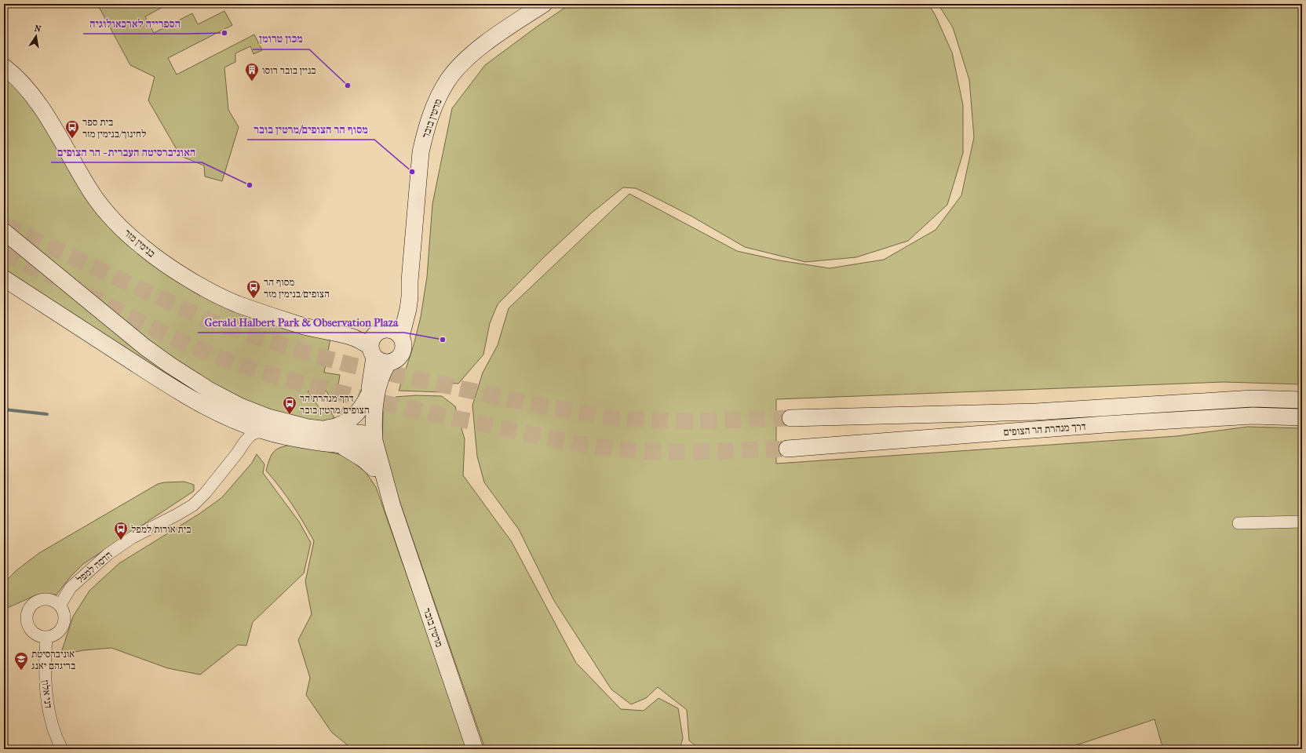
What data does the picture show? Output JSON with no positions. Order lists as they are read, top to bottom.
{
  "streets": {
    "main road": ["מרטין בובר", "בנימין מזר", "דרך מנהרת הר הצופים"],
    "street": ["הדסה למפל", "דני אלון"]
  },
  "crossings": [
    ["מרטין בובר", "בנימין מזר"],
    ["הדסה למפל", "דני אלון"]
  ],
  "places": {
    "other": [
      "הספרייה לארכאולוגיה",
      "מכון טרומן",
      "מסוף הר הצופים/מרטין בובר",
      "האוניברסיטה העברית - הר הצופים",
      "Gerald Halbert Park & Observation Plaza"
    ],
    "building": ["בניין בובר רוסו"],
    "bus stop": [
      "בית ספר לחינוך/בנימין מזר",
      "מסוף הר הצופים/בנימין מזר",
      "דרך מנהרת הר הצופים/מרטין בובר",
      "בית אורות/למפל"
    ],
    "school or university": ["אוניברסיטת בריגהם יאנג"]
  },
  "north": "top"
}
